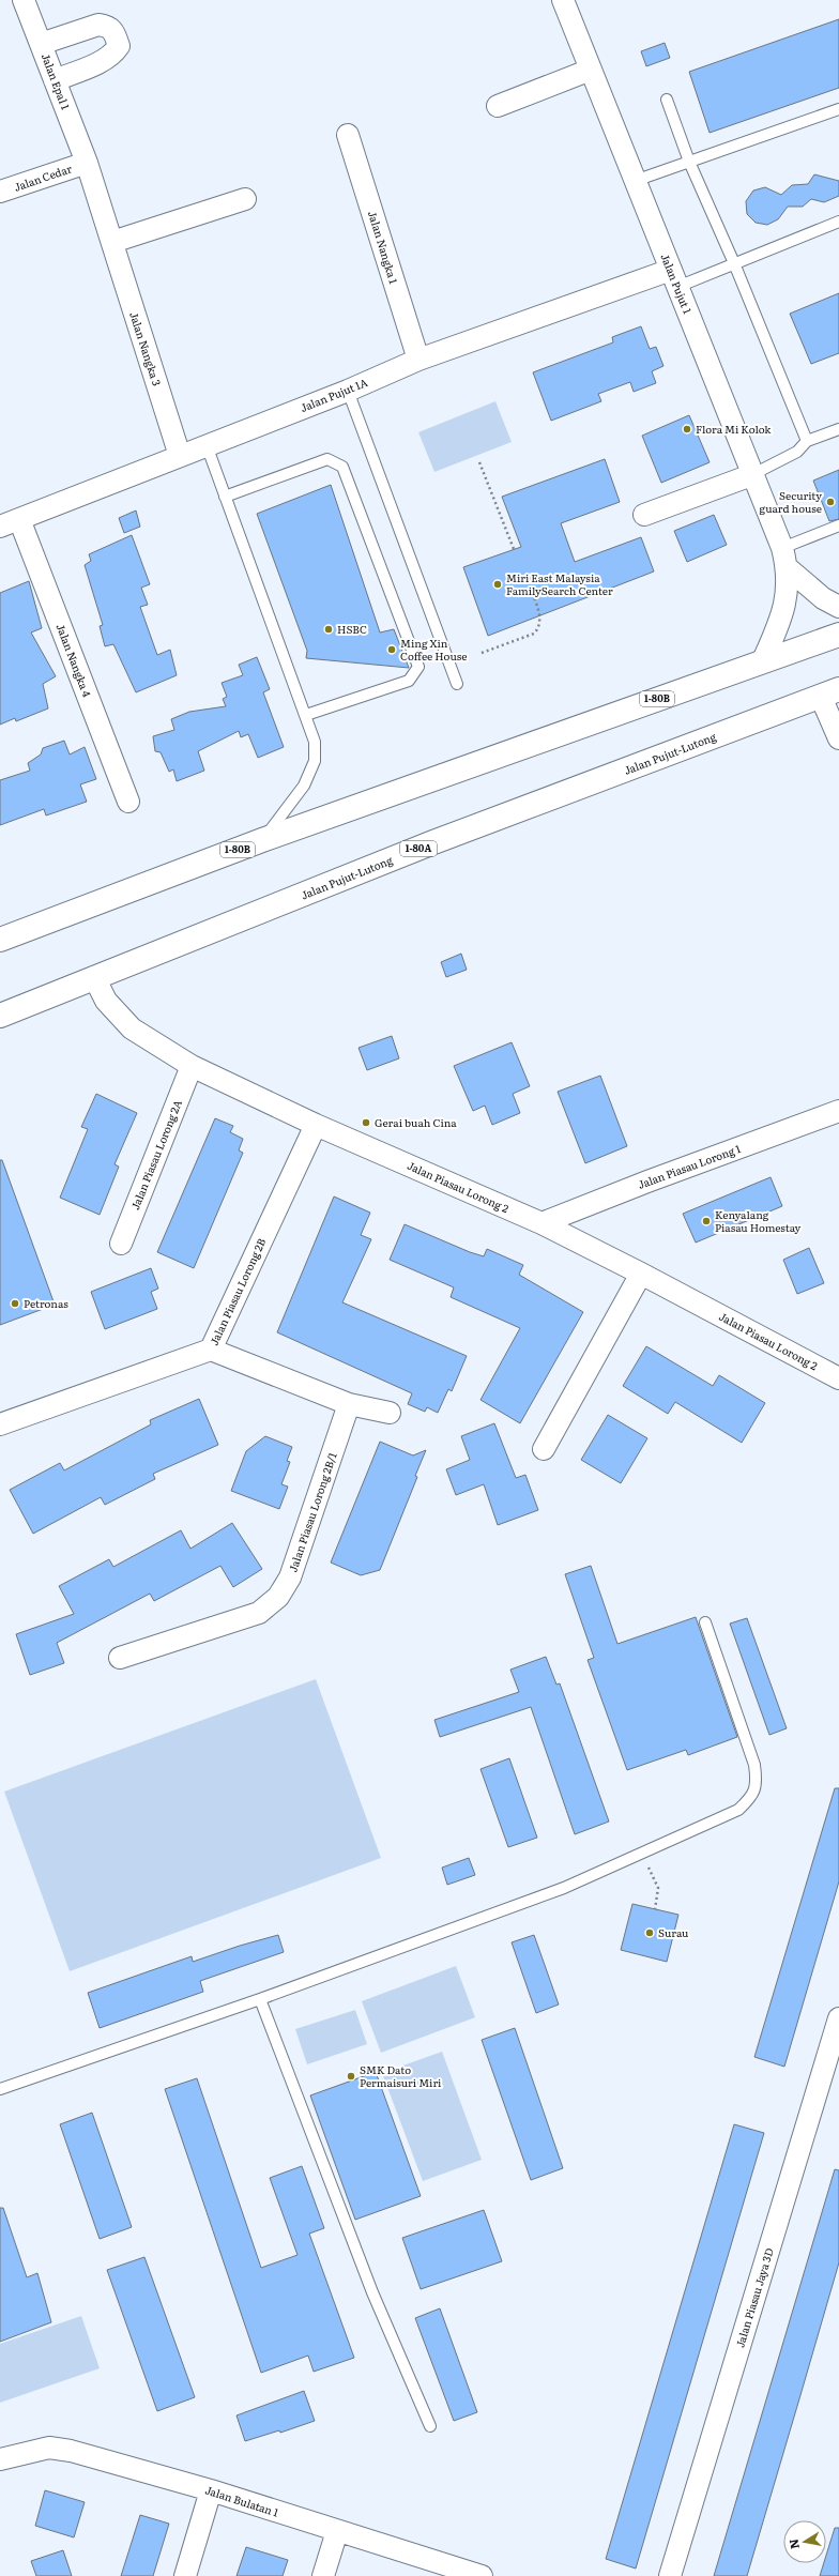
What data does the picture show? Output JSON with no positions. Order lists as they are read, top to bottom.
{
  "streets": {
    "highway": ["1-80B", "Jalan Pujut-Lutong", "1-80A"],
    "street": [
      "Jalan Epal 1",
      "Jalan Cedar",
      "Jalan Nangka 1",
      "Jalan Pujut 1",
      "Jalan Nangka 3",
      "Jalan Pujut 1A",
      "Jalan Nangka 4",
      "Jalan Piasau Lorong 2A",
      "Jalan Piasau Lorong 1",
      "Jalan Piasau Lorong 2",
      "Jalan Piasau Lorong 2B",
      "Jalan Piasau Lorong 2B/1",
      "Jalan Piasau Jaya 3D",
      "Jalan Bulatan 1"
    ]
  },
  "crossings": [
    ["Jalan Epal 1", "Jalan Cedar"],
    ["Jalan Epal 1", "Jalan Nangka 3"],
    ["Jalan Cedar", "Jalan Nangka 3"],
    ["Jalan Nangka 1", "Jalan Pujut 1A"],
    ["Jalan Pujut 1", "Jalan Pujut 1A"],
    ["Jalan Pujut 1", "1-80B"],
    ["Jalan Nangka 3", "Jalan Pujut 1A"],
    ["Jalan Pujut 1A", "Jalan Nangka 4"],
    ["Jalan Pujut-Lutong", "Jalan Piasau Lorong 2"],
    ["Jalan Piasau Lorong 2A", "Jalan Piasau Lorong 2"],
    ["Jalan Piasau Lorong 1", "Jalan Piasau Lorong 2"],
    ["Jalan Piasau Lorong 2", "Jalan Piasau Lorong 2B"]
  ],
  "places": [
    "Flora Mi Kolok",
    "Security guard house",
    "Miri East Malaysia FamilySearch Center",
    "HSBC",
    "Ming Xin Coffee House",
    "Gerai buah Cina",
    "Kenyalang Piasau Homestay",
    "Petronas",
    "Surau",
    "SMK Dato Permaisuri Miri"
  ],
  "north": "left"
}
